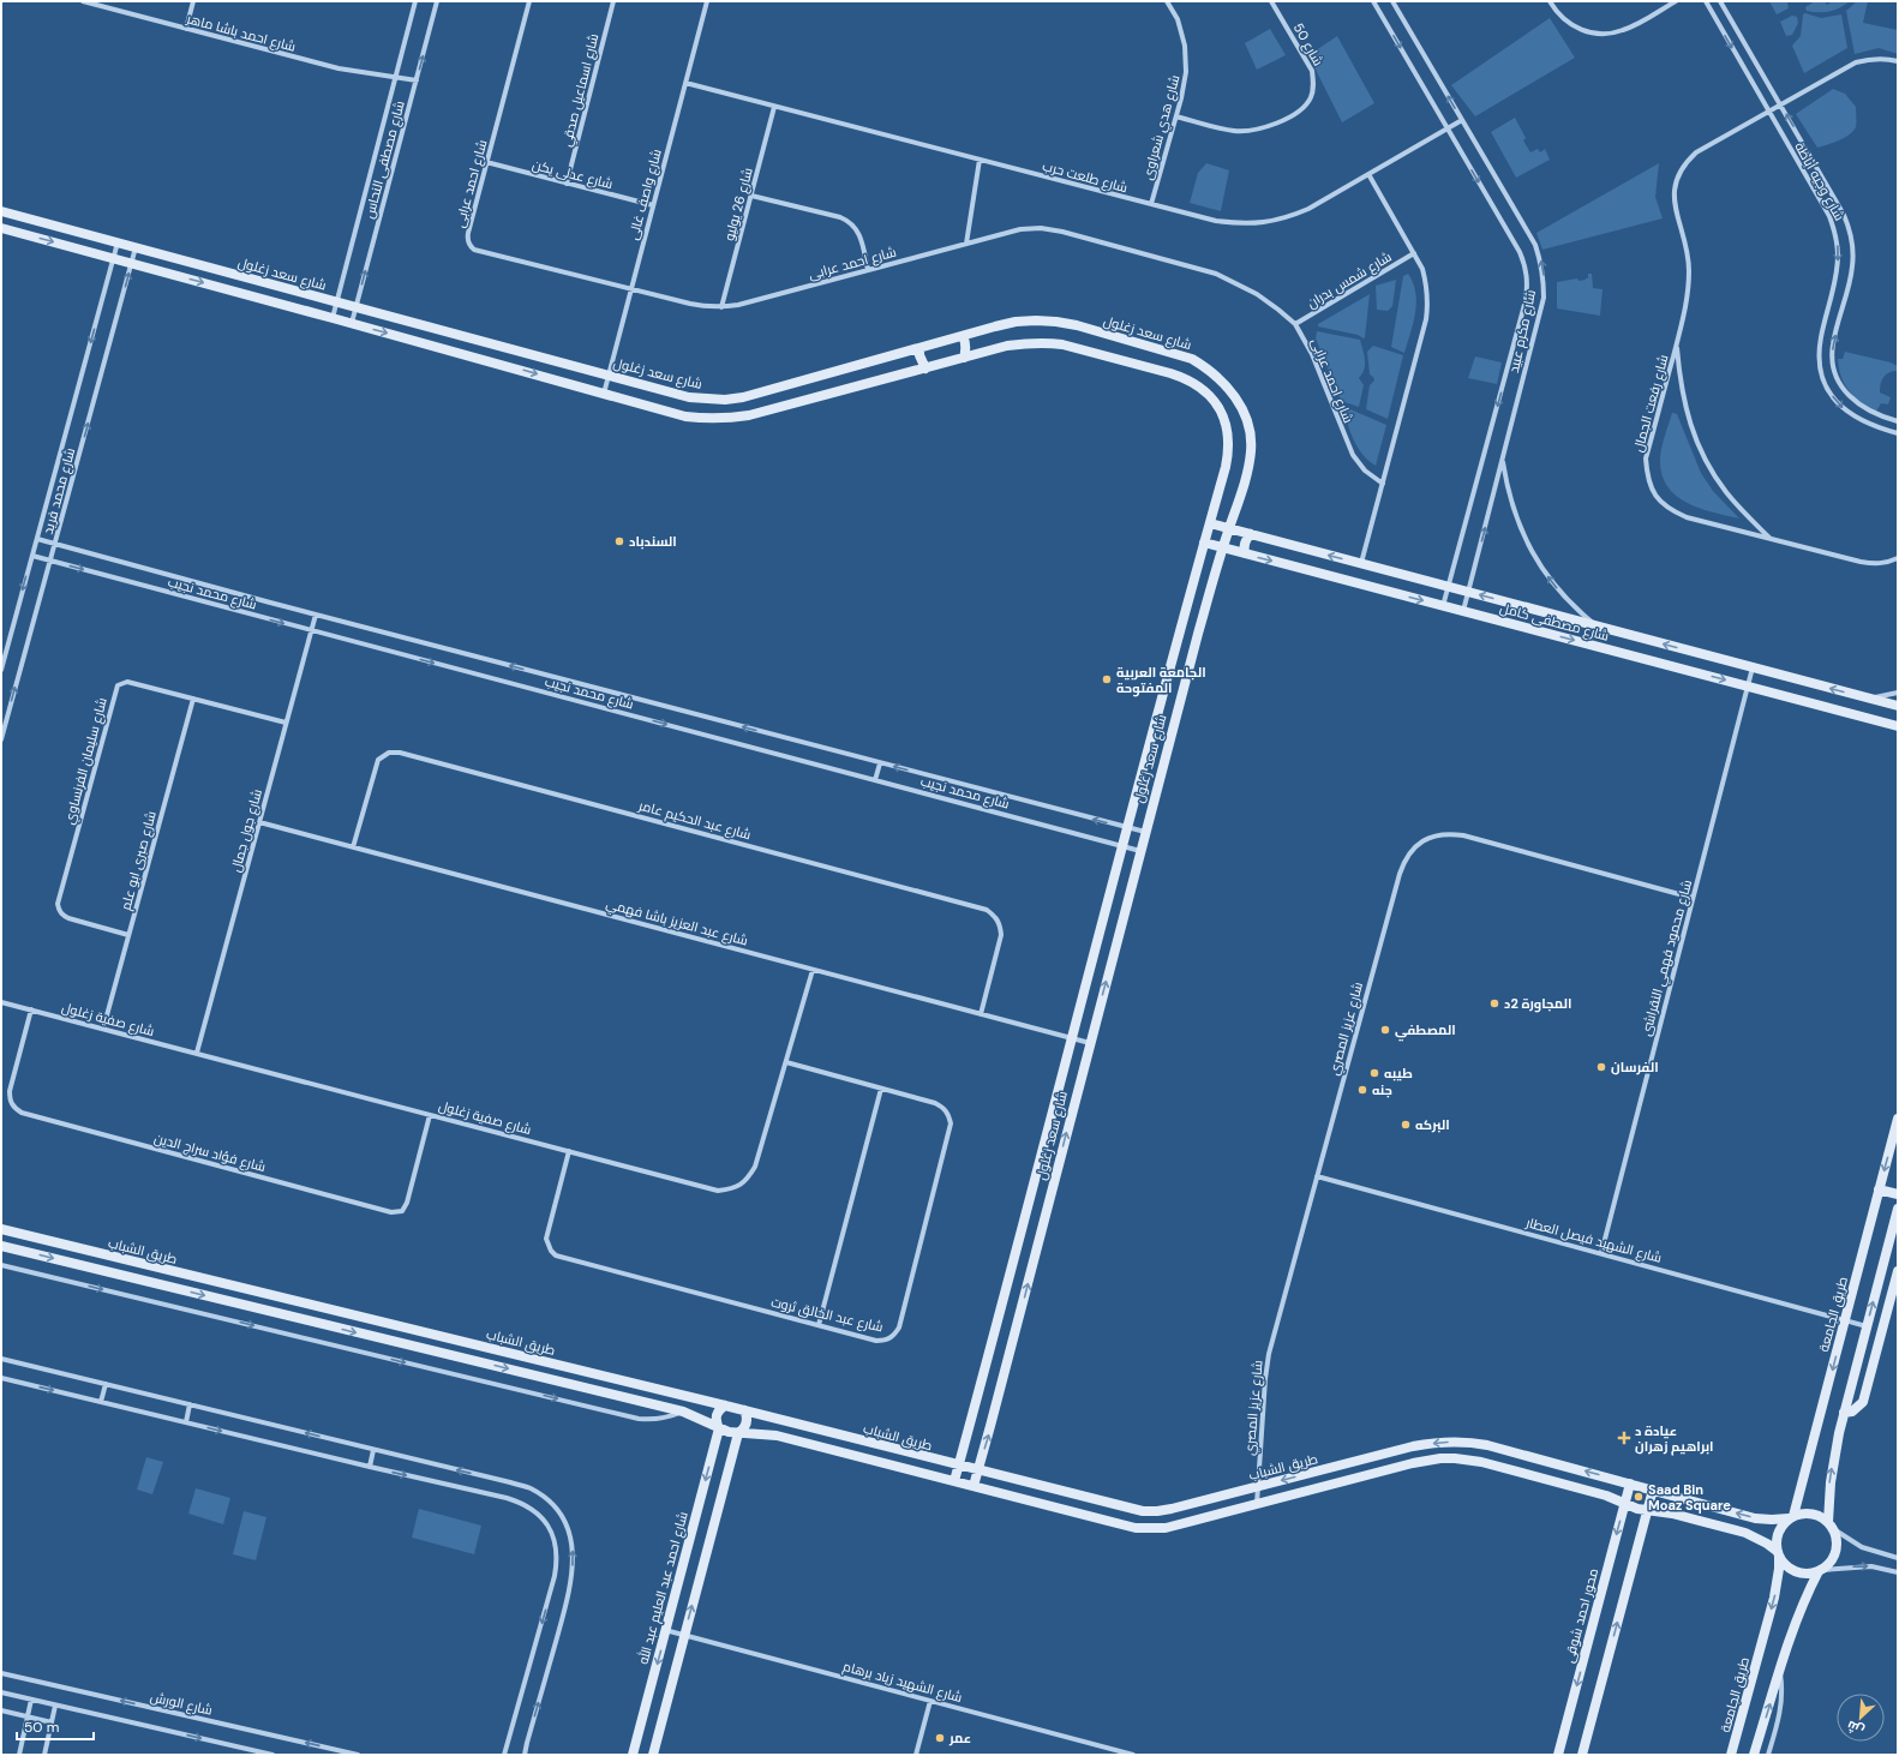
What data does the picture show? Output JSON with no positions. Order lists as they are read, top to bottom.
{
  "streets": {
    "street": [
      "شارع احمد باشا ماهر",
      "شارع 50",
      "شارع اسماعيل صدقي",
      "شارع هدي شعراوى",
      "شارع مصطفى النحاس",
      "شارع عدلى يكن",
      "شارع طلعت حرب",
      "شارع وجيه أباظة",
      "شارع احمد عرابى",
      "شارع واصف غالى",
      "شارع 26 يوليو",
      "شارع سعد زغلول",
      "شارع شمس بدران",
      "شارع مكرم عبيد",
      "شارع رفعت الجمال",
      "شارع محمد فريد",
      "شارع محمد نجيب",
      "شارع مصطفى كامل",
      "شارع سليمان الفرنساوي",
      "شارع عبد الحكيم عامر",
      "شارع جول جمال",
      "شارع صبرى ابو علم",
      "شارع عبد العزيز باشا فهمي",
      "شارع محمود فهمي النقراشى",
      "شارع صفية زغلول",
      "شارع عزيز المصري",
      "شارع فؤاد سراج الدين",
      "شارع الشهيد فيصل العطار",
      "طريق الشباب",
      "شارع عبد الخالق ثروت",
      "طريق الجامعة",
      "شارع احمد عبد العليم عبد الله",
      "محور احمد شوقى",
      "شارع الشهيد زياد برهام",
      "شارع الورش"
    ]
  },
  "crossings": [
    ["شارع احمد باشا ماهر", "شارع مصطفى النحاس"],
    ["شارع 50", "شارع هدي شعراوى"],
    ["شارع اسماعيل صدقي", "شارع عدلى يكن"],
    ["شارع هدي شعراوى", "شارع طلعت حرب"],
    ["شارع مصطفى النحاس", "شارع سعد زغلول"],
    ["شارع عدلى يكن", "شارع احمد عرابى"],
    ["شارع عدلى يكن", "شارع واصف غالى"],
    ["شارع طلعت حرب", "شارع واصف غالى"],
    ["شارع طلعت حرب", "شارع 26 يوليو"],
    ["شارع طلعت حرب", "شارع مكرم عبيد"],
    ["شارع وجيه أباظة", "شارع رفعت الجمال"],
    ["شارع احمد عرابى", "شارع واصف غالى"],
    ["شارع احمد عرابى", "شارع 26 يوليو"],
    ["شارع احمد عرابى", "شارع شمس بدران"],
    ["شارع واصف غالى", "شارع سعد زغلول"],
    ["شارع سعد زغلول", "شارع محمد فريد"],
    ["شارع سعد زغلول", "شارع محمد نجيب"],
    ["شارع سعد زغلول", "شارع مصطفى كامل"],
    ["شارع سعد زغلول", "شارع عبد العزيز باشا فهمي"],
    ["شارع سعد زغلول", "طريق الشباب"],
    ["شارع مكرم عبيد", "شارع مصطفى كامل"],
    ["شارع محمد فريد", "شارع محمد نجيب"],
    ["شارع محمد نجيب", "شارع جول جمال"],
    ["شارع مصطفى كامل", "شارع محمود فهمي النقراشى"],
    ["شارع سليمان الفرنساوي", "شارع جول جمال"],
    ["شارع سليمان الفرنساوي", "شارع صبرى ابو علم"],
    ["شارع عبد الحكيم عامر", "شارع عبد العزيز باشا فهمي"],
    ["شارع جول جمال", "شارع عبد العزيز باشا فهمي"],
    ["شارع جول جمال", "شارع صفية زغلول"],
    ["شارع صبرى ابو علم", "شارع صفية زغلول"],
    ["شارع عبد العزيز باشا فهمي", "شارع صفية زغلول"],
    ["شارع محمود فهمي النقراشى", "شارع عزيز المصري"],
    ["شارع محمود فهمي النقراشى", "شارع الشهيد فيصل العطار"],
    ["شارع صفية زغلول", "شارع فؤاد سراج الدين"],
    ["شارع صفية زغلول", "شارع عبد الخالق ثروت"],
    ["شارع عزيز المصري", "شارع الشهيد فيصل العطار"],
    ["شارع عزيز المصري", "طريق الشباب"],
    ["شارع الشهيد فيصل العطار", "طريق الجامعة"],
    ["طريق الشباب", "طريق الجامعة"],
    ["طريق الشباب", "شارع احمد عبد العليم عبد الله"],
    ["طريق الشباب", "محور احمد شوقى"],
    ["شارع احمد عبد العليم عبد الله", "شارع الشهيد زياد برهام"]
  ],
  "places": {
    "other": [
      "السندباد",
      "الجامعة العربية المفتوحة",
      "المجاورة 2د",
      "المصطفي",
      "الفرسان",
      "طيبه",
      "جنه",
      "البركه",
      "Saad Bin Moaz Square",
      "عمر"
    ],
    "health": ["عيادة د ابراهيم زهران"]
  },
  "scale_bar": "50 m",
  "north": "bottom left"
}
